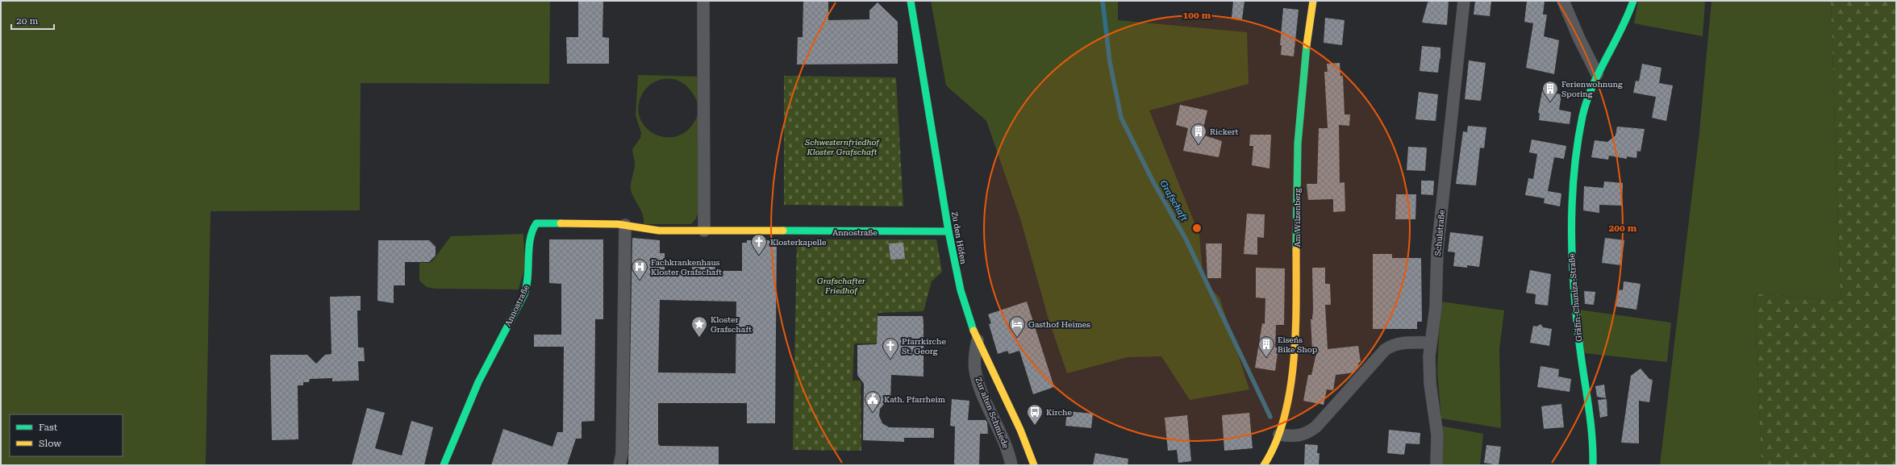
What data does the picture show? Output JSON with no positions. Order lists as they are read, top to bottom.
{
  "streets": {
    "street": [
      "Am Wilzenberg",
      "Annostraße",
      "Schulstraße",
      "Zu den Höfen",
      "Gräfin-Chuniza-Straße",
      "Zur alten Schmiede"
    ]
  },
  "crossings": [
    ["Annostraße", "Zu den Höfen"],
    ["Zu den Höfen", "Zur alten Schmiede"]
  ],
  "water": ["Grafschaft"],
  "parks": ["Schwesternfriedhof Kloster Grafschaft", "Grafschafter Friedhof"],
  "places": {
    "building": ["Ferienwohnung Sporing", "Rickert", "Eisen´s Bike Shop"],
    "church": ["Klosterkapelle", "Pfarrkirche St. Georg"],
    "hospital": ["Fachkrankenhaus Kloster Grafschaft"],
    "place": ["Kloster Grafschaft"],
    "hotel": ["Gasthof Heimes"],
    "public building": ["Kath. Pfarrheim"],
    "bus stop": ["Kirche"]
  },
  "legend": ["Fast", "Slow"],
  "scale_bar": "20 m",
  "rings": ["100 m", "200 m"]
}
